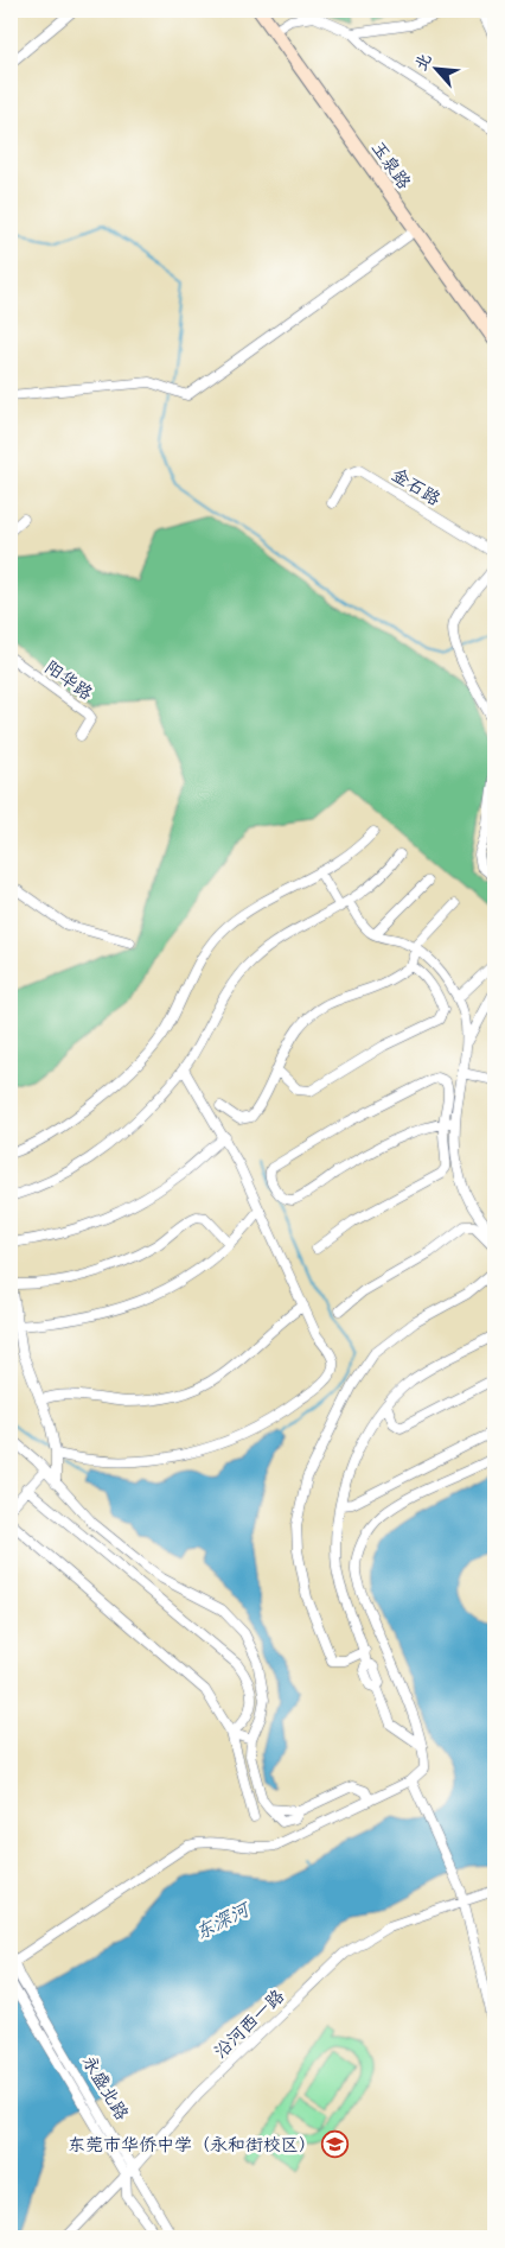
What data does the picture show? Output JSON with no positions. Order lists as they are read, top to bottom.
{
  "streets": {
    "street": [
      "玉泉路",
      "金石路",
      "阳华路",
      "沿河西一路",
      "永盛北路"
    ]
  },
  "crossings": [
    ["沿河西一路", "永盛北路"]
  ],
  "water": ["东深河"],
  "places": {
    "school or university": ["东莞市华侨中学（永和街校区）"]
  },
  "north": "top left"
}
